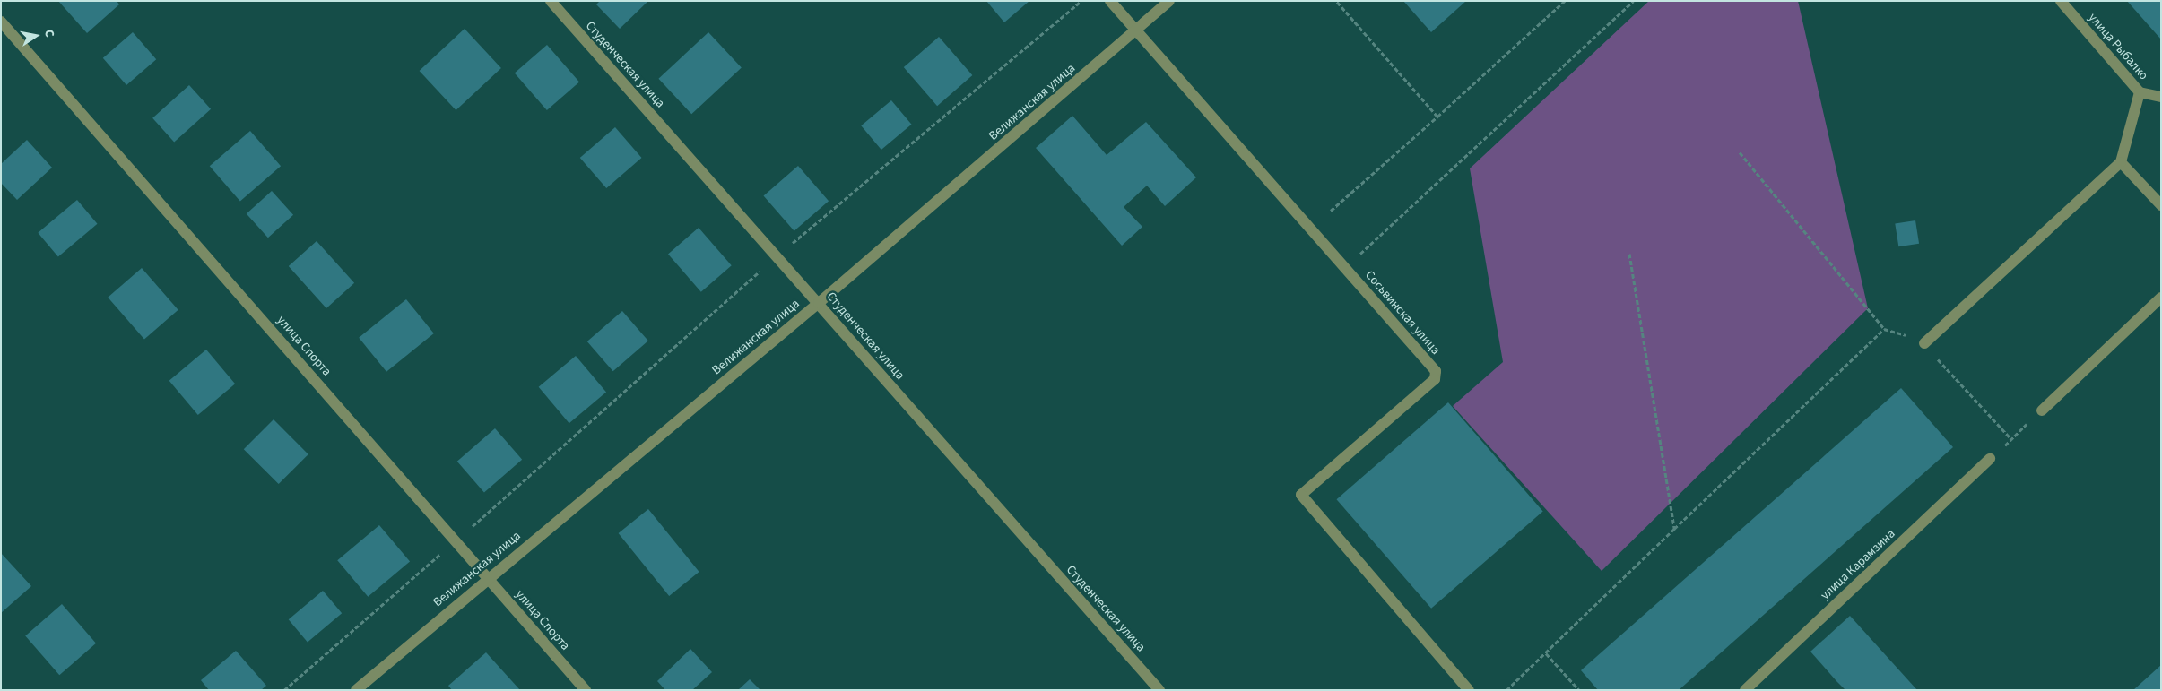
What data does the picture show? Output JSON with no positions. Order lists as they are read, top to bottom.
{
  "streets": {
    "street": [
      "улица Рыбалко",
      "Студенческая улица",
      "Велижанская улица",
      "Сосьвинская улица",
      "улица Спорта",
      "улица Карамзина"
    ]
  },
  "crossings": [
    ["Студенческая улица", "Велижанская улица"],
    ["Велижанская улица", "Сосьвинская улица"],
    ["Велижанская улица", "улица Спорта"]
  ],
  "north": "right"
}
